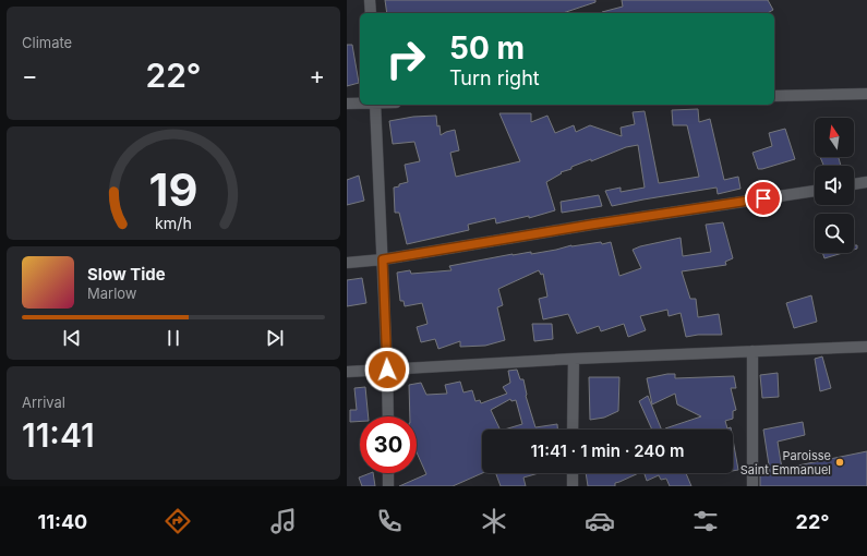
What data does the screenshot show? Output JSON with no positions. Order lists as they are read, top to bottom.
{
  "places": ["Paroisse Saint Emmanuel"],
  "north": "top",
  "page": {
    "tile": [
      "Climate",
      ["Arrival", "11:41"]
    ],
    "turn": ["50 m", "Turn right"],
    "heat": ["−", "22°", "+"],
    "song": ["Slow Tide", "Marlow"],
    "limit": "30",
    "trip": "11:41 · 1 min · 240 m",
    "tabs": ["11:40", "22°"],
    "gauge": ["19", "km/h"]
  }
}
